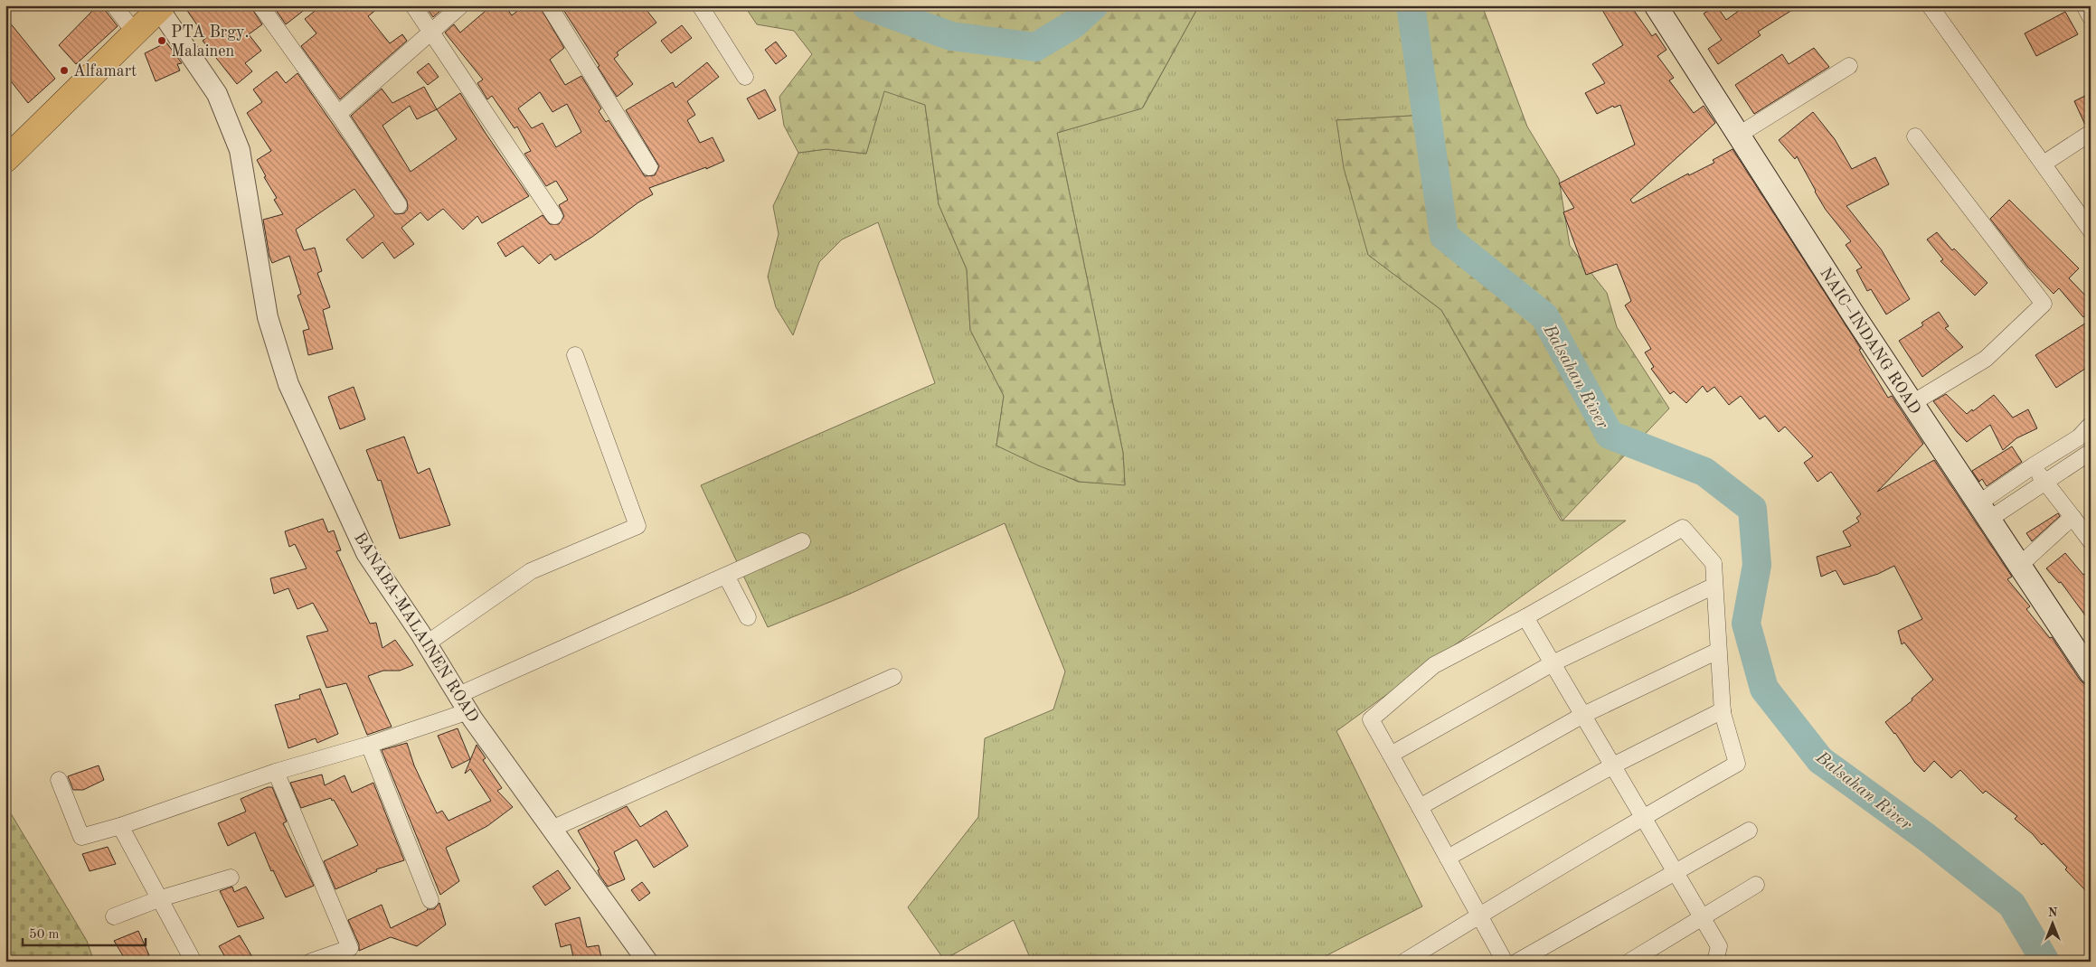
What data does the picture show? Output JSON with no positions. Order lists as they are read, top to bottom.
{
  "streets": {
    "main road": ["NAIC–INDANG ROAD"],
    "street": ["BANABA-MALAINEN ROAD"]
  },
  "water": ["Balsahan River"],
  "places": ["PTA Brgy. Malainen", "Alfamart"],
  "scale_bar": "50 m",
  "north": "top"
}
